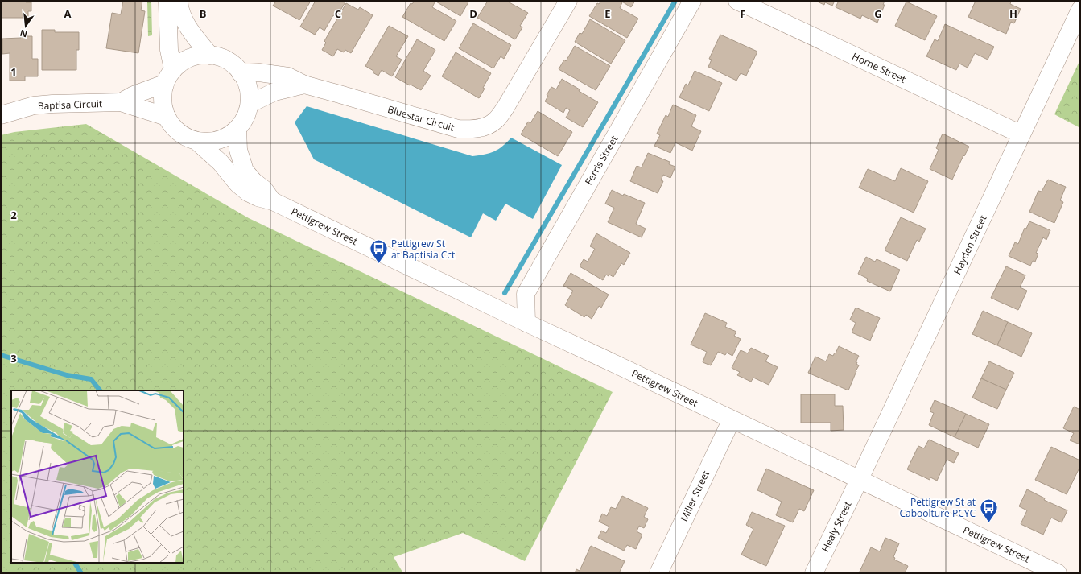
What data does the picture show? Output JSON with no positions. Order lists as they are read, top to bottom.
{
  "streets": {
    "street": [
      "Horne Street",
      "Baptisa Circuit",
      "Bluestar Circuit",
      "Ferris Street",
      "Pettigrew Street",
      "Hayden Street",
      "Miller Street",
      "Healy Street"
    ]
  },
  "crossings": [
    ["Horne Street", "Hayden Street"],
    ["Baptisa Circuit", "Bluestar Circuit"],
    ["Baptisa Circuit", "Pettigrew Street"],
    ["Bluestar Circuit", "Pettigrew Street"],
    ["Ferris Street", "Pettigrew Street"],
    ["Pettigrew Street", "Hayden Street"],
    ["Pettigrew Street", "Miller Street"],
    ["Pettigrew Street", "Healy Street"],
    ["Hayden Street", "Healy Street"]
  ],
  "places": {
    "bus stop": ["Pettigrew St at Baptisia Cct", "Pettigrew St at Caboolture PCYC"]
  },
  "north": "bottom",
  "grid": {
    "columns": [
      "A",
      "B",
      "C",
      "D",
      "E",
      "F",
      "G",
      "H"
    ],
    "rows": ["1", "2", "3"]
  }
}
